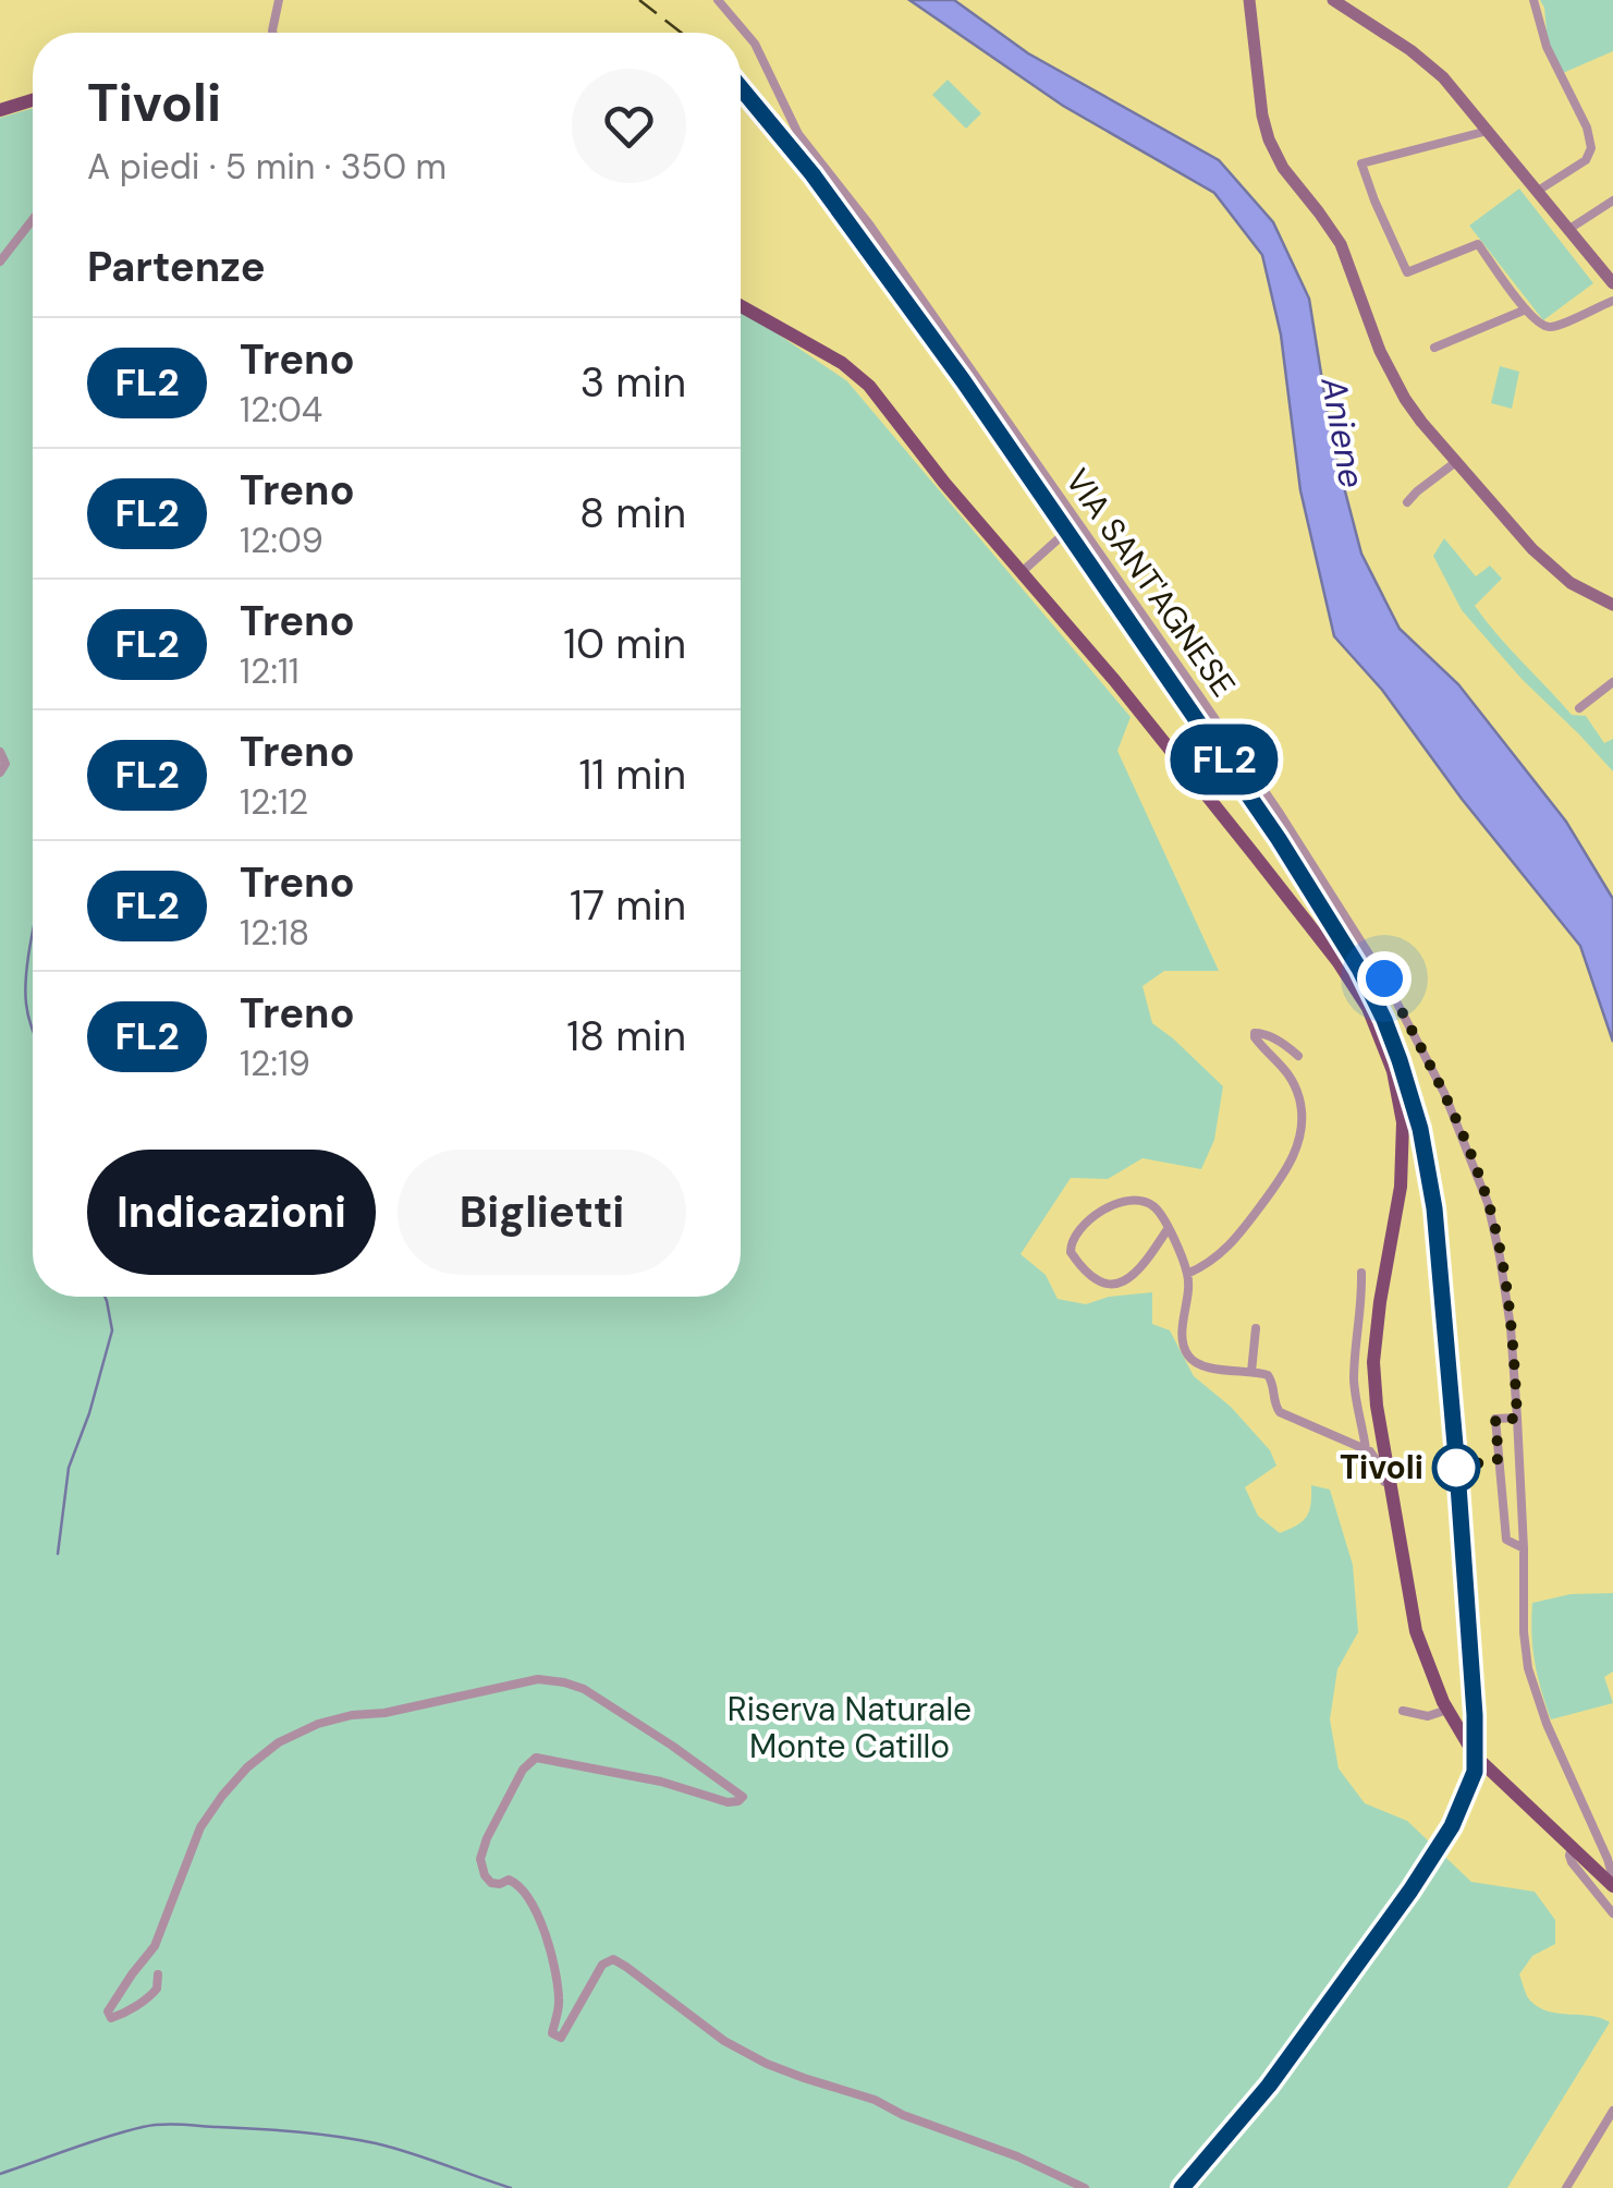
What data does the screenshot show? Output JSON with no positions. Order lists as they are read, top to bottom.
{
  "streets": {
    "street": ["VIA SANT'AGNESE"]
  },
  "water": ["Aniene"],
  "parks": ["Riserva Naturale Monte Catillo"],
  "places": ["Tivoli"],
  "page": {
    "on_map": "FL2",
    "heading": [
      ["Tivoli", "A piedi · 5 min · 350 m"],
      "Partenze"
    ],
    "list": [
      {
        "mark": "FL2",
        "name": "Treno",
        "note": "12:04",
        "value": "3 min"
      },
      {
        "mark": "FL2",
        "name": "Treno",
        "note": "12:09",
        "value": "8 min"
      },
      {
        "mark": "FL2",
        "name": "Treno",
        "note": "12:11",
        "value": "10 min"
      },
      {
        "mark": "FL2",
        "name": "Treno",
        "note": "12:12",
        "value": "11 min"
      },
      {
        "mark": "FL2",
        "name": "Treno",
        "note": "12:18",
        "value": "17 min"
      },
      {
        "mark": "FL2",
        "name": "Treno",
        "note": "12:19",
        "value": "18 min"
      }
    ],
    "buttons": ["Indicazioni", "Biglietti"]
  }
}
